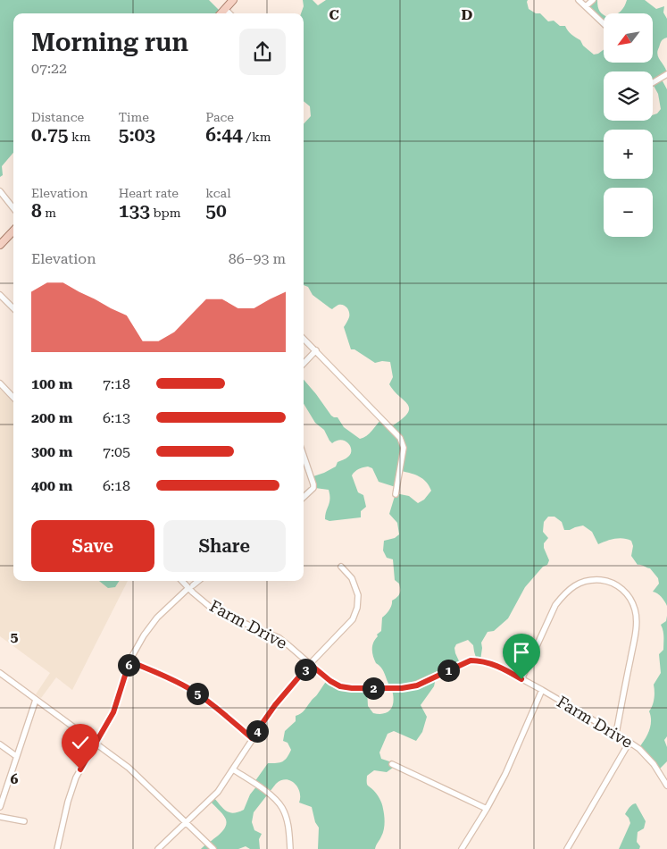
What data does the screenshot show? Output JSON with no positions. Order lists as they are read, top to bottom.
{
  "streets": {
    "street": ["Farm Drive"]
  },
  "north": "bottom left",
  "page": {
    "map_buttons": ["+", "−"],
    "heading": ["Morning run", "07:22"],
    "stats": [
      ["Distance", "0.75 km"],
      ["Time", "5:03"],
      ["Pace", "6:44 /km"],
      ["Elevation", "8 m"],
      ["Heart rate", "133 bpm"],
      ["kcal", "50"]
    ],
    "chart": ["Elevation", "86–93 m"],
    "list": [
      {
        "name": "100 m",
        "note": "7:18"
      },
      {
        "name": "200 m",
        "note": "6:13"
      },
      {
        "name": "300 m",
        "note": "7:05"
      },
      {
        "name": "400 m",
        "note": "6:18"
      }
    ],
    "buttons": ["Save", "Share"],
    "pins": [
      "6",
      "3",
      "1",
      "2",
      "5",
      "4"
    ]
  },
  "grid": {
    "columns": ["C", "D"],
    "rows": ["5", "6"]
  }
}
